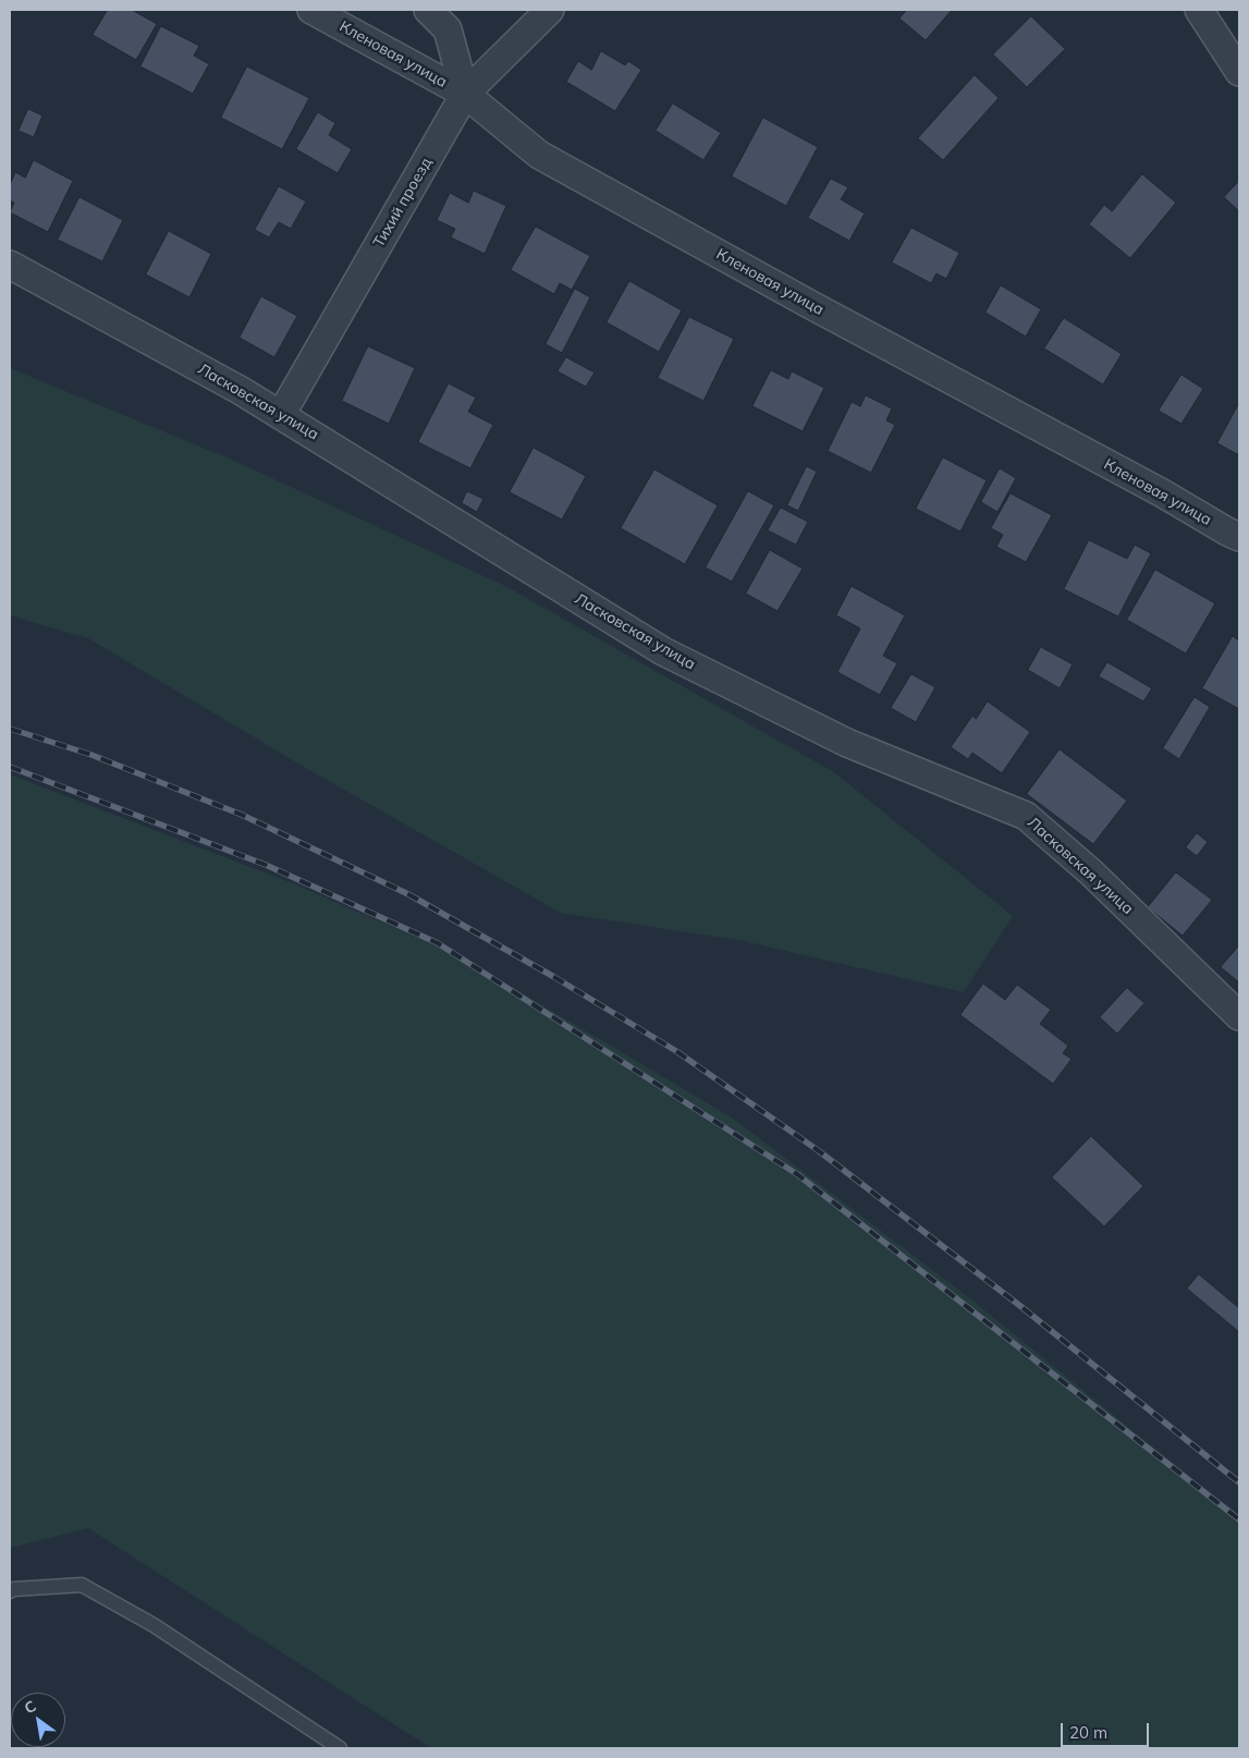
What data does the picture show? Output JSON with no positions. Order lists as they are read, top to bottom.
{
  "streets": {
    "street": ["Кленовая улица", "Тихий проезд", "Ласковская улица"]
  },
  "crossings": [
    ["Кленовая улица", "Тихий проезд"],
    ["Тихий проезд", "Ласковская улица"]
  ],
  "scale_bar": "20 m",
  "north": "top left"
}
